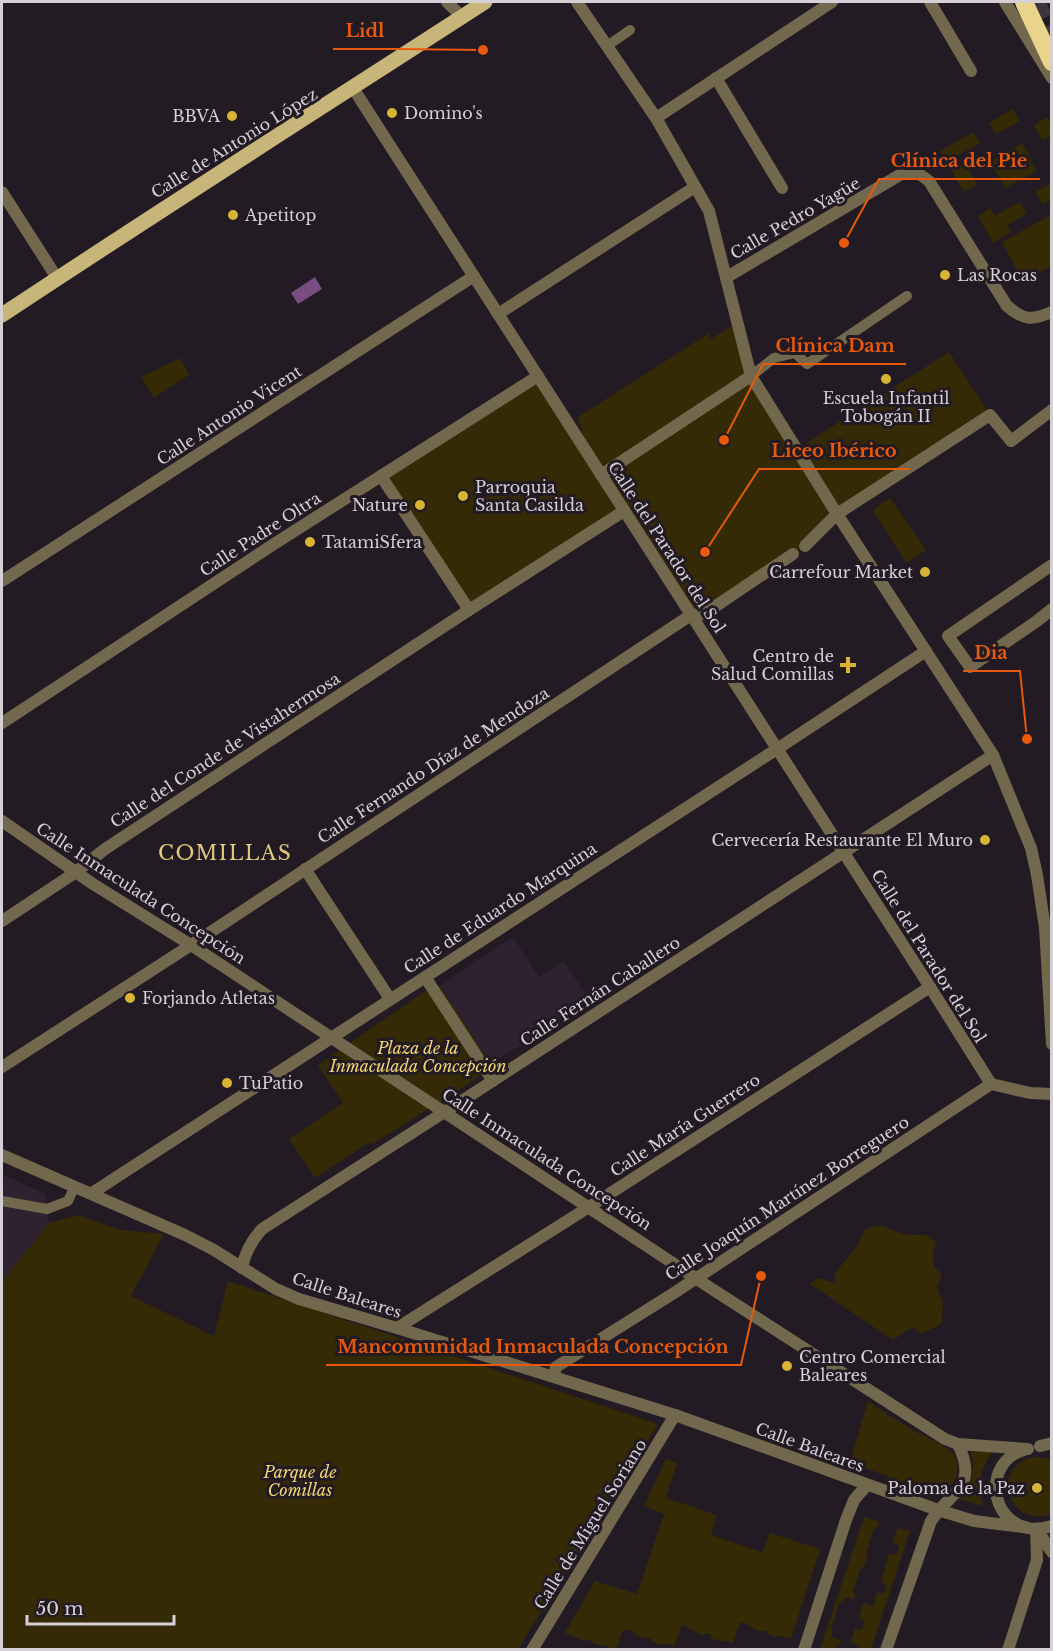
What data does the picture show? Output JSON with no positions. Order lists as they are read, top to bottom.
{
  "streets": {
    "main road": ["Calle de Antonio López"],
    "street": [
      "Calle Pedro Yagüe",
      "Calle Antonio Vicent",
      "Calle Padre Oltra",
      "Calle del Parador del Sol",
      "Calle del Conde de Vistahermosa",
      "Calle Fernando Díaz de Mendoza",
      "Calle Inmaculada Concepción",
      "Calle de Eduardo Marquina",
      "Calle Fernán Caballero",
      "Calle María Guerrero",
      "Calle Joaquín Martínez Borreguero",
      "Calle Baleares",
      "Calle de Miguel Soriano"
    ]
  },
  "crossings": [
    ["Calle de Antonio López", "Calle del Parador del Sol"],
    ["Calle Antonio Vicent", "Calle del Parador del Sol"],
    ["Calle Padre Oltra", "Calle del Parador del Sol"],
    ["Calle del Parador del Sol", "Calle del Conde de Vistahermosa"],
    ["Calle del Parador del Sol", "Calle Fernando Díaz de Mendoza"],
    ["Calle del Parador del Sol", "Calle de Eduardo Marquina"],
    ["Calle del Parador del Sol", "Calle Fernán Caballero"],
    ["Calle del Parador del Sol", "Calle María Guerrero"],
    ["Calle del Parador del Sol", "Calle Joaquín Martínez Borreguero"],
    ["Calle del Conde de Vistahermosa", "Calle Inmaculada Concepción"],
    ["Calle Fernando Díaz de Mendoza", "Calle Inmaculada Concepción"],
    ["Calle Inmaculada Concepción", "Calle de Eduardo Marquina"],
    ["Calle Inmaculada Concepción", "Calle Fernán Caballero"],
    ["Calle Inmaculada Concepción", "Calle María Guerrero"],
    ["Calle Inmaculada Concepción", "Calle Joaquín Martínez Borreguero"],
    ["Calle de Eduardo Marquina", "Calle Baleares"],
    ["Calle Fernán Caballero", "Calle Baleares"],
    ["Calle María Guerrero", "Calle Baleares"],
    ["Calle Joaquín Martínez Borreguero", "Calle Baleares"],
    ["Calle Baleares", "Calle de Miguel Soriano"]
  ],
  "districts": ["COMILLAS"],
  "parks": ["Plaza de la Inmaculada Concepción", "Parque de Comillas"],
  "places": {
    "other": [
      "Lidl",
      "Domino's",
      "BBVA",
      "Apetitop",
      "Clínica del Pie",
      "Las Rocas",
      "Escuela Infantil Tobogán II",
      "Clínica Dam",
      "Parroquia Santa Casilda",
      "Nature",
      "TatamiSfera",
      "Liceo Ibérico",
      "Carrefour Market",
      "Dia",
      "Cervecería Restaurante El Muro",
      "Forjando Atletas",
      "TuPatio",
      "Mancomunidad Inmaculada Concepción",
      "Centro Comercial Baleares",
      "Paloma de la Paz"
    ],
    "health": ["Centro de Salud Comillas"]
  },
  "scale_bar": "50 m"
}
